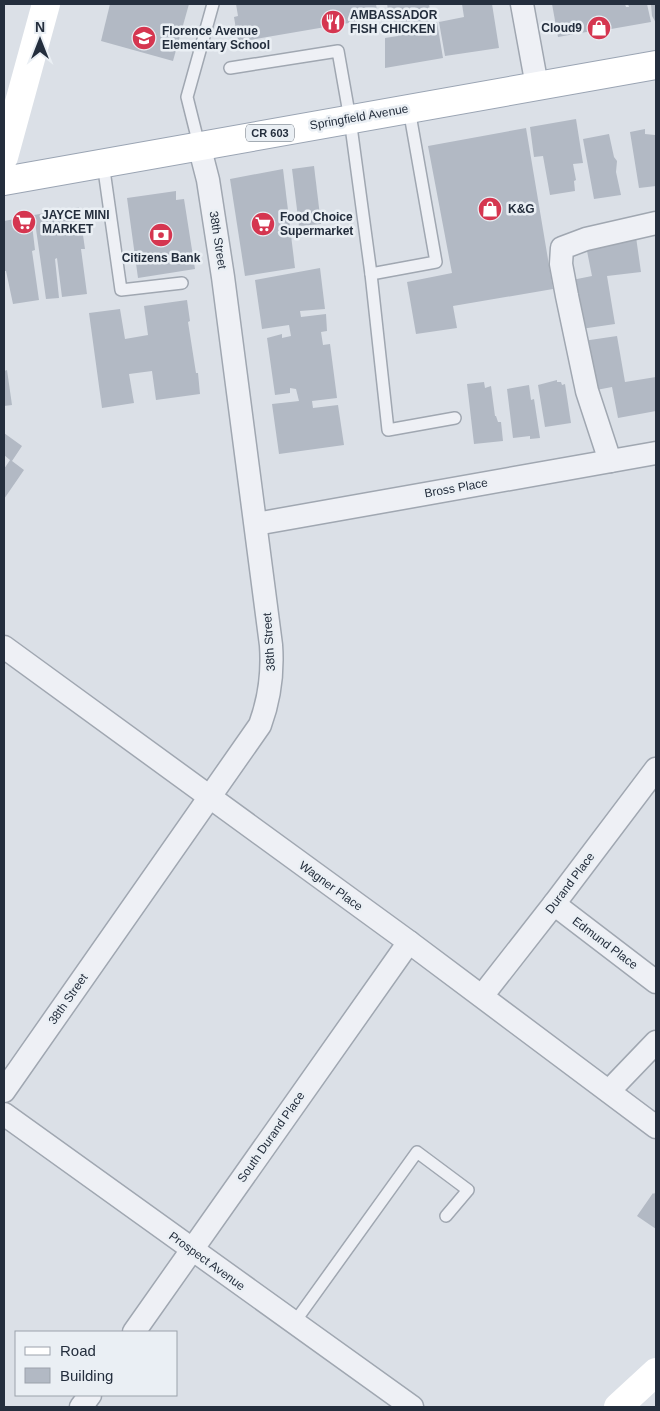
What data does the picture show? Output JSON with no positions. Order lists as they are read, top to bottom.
{
  "streets": {
    "main road": ["Springfield Avenue", "CR 603"],
    "street": [
      "38th Street",
      "Bross Place",
      "Durand Place",
      "Wagner Place",
      "Edmund Place",
      "South Durand Place",
      "Prospect Avenue"
    ]
  },
  "crossings": [
    ["Springfield Avenue", "38th Street"],
    ["38th Street", "Bross Place"],
    ["38th Street", "Wagner Place"],
    ["Durand Place", "Wagner Place"],
    ["Durand Place", "Edmund Place"],
    ["Wagner Place", "South Durand Place"],
    ["South Durand Place", "Prospect Avenue"]
  ],
  "places": {
    "restaurant": ["AMBASSADOR FISH CHICKEN"],
    "shop": ["Cloud9", "K&G"],
    "school or university": ["Florence Avenue Elementary School"],
    "supermarket": ["JAYCE MINI MARKET", "Food Choice Supermarket"],
    "bank": ["Citizens Bank"]
  },
  "legend": ["Road", "Building"],
  "north": "top"
}
